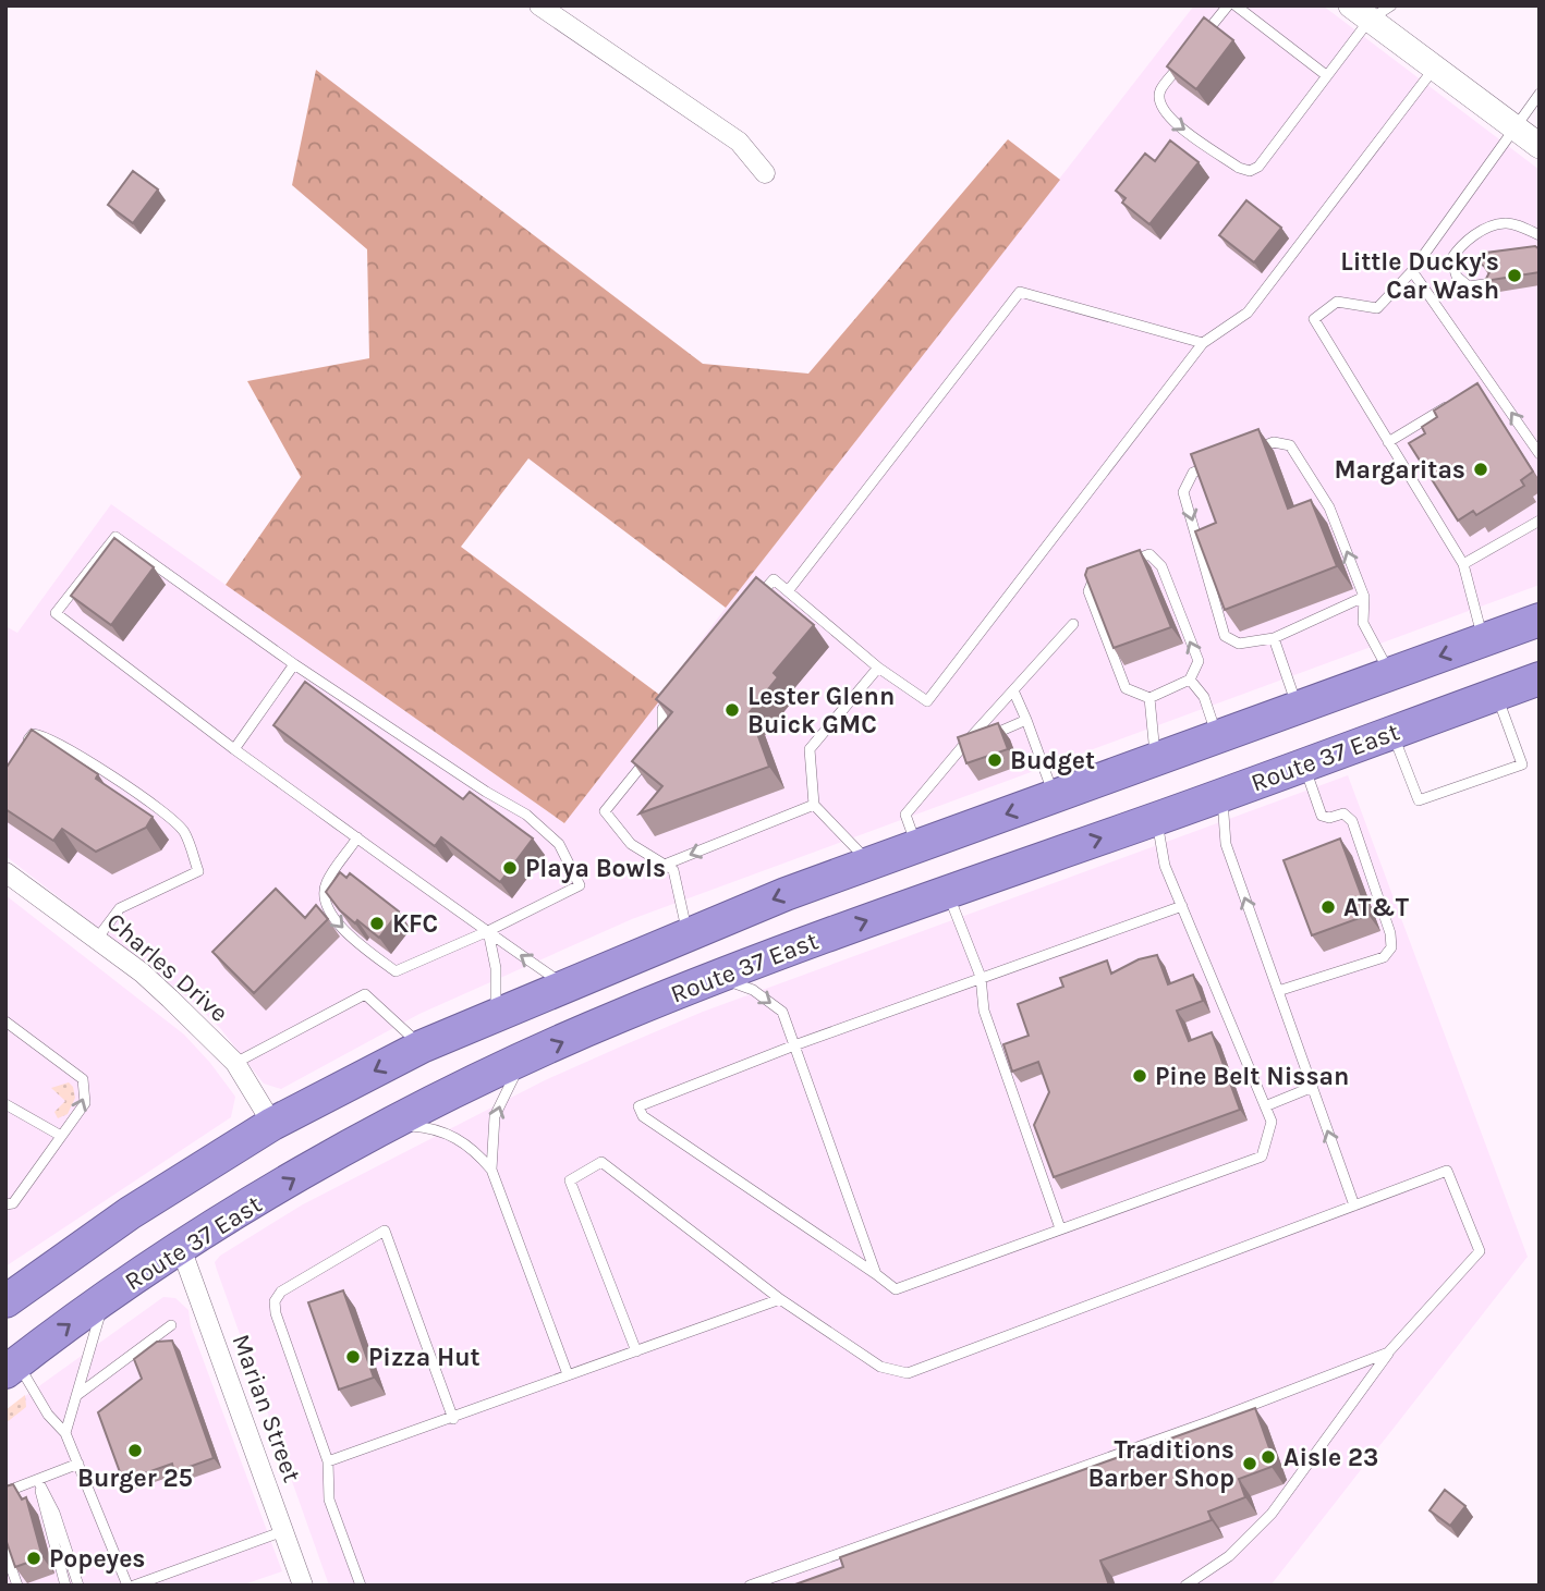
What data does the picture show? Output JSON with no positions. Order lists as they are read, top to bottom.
{
  "streets": {
    "highway": ["Route 37 East"],
    "street": ["Charles Drive", "Marian Street"]
  },
  "crossings": [
    ["Route 37 East", "Charles Drive"],
    ["Route 37 East", "Marian Street"]
  ],
  "places": [
    "Little Ducky's Car Wash",
    "Margaritas",
    "Lester Glenn Buick GMC",
    "Budget",
    "Playa Bowls",
    "AT&T",
    "KFC",
    "Pine Belt Nissan",
    "Pizza Hut",
    "Burger 25",
    "Aisle 23",
    "Traditions Barber Shop",
    "Popeyes"
  ]
}
